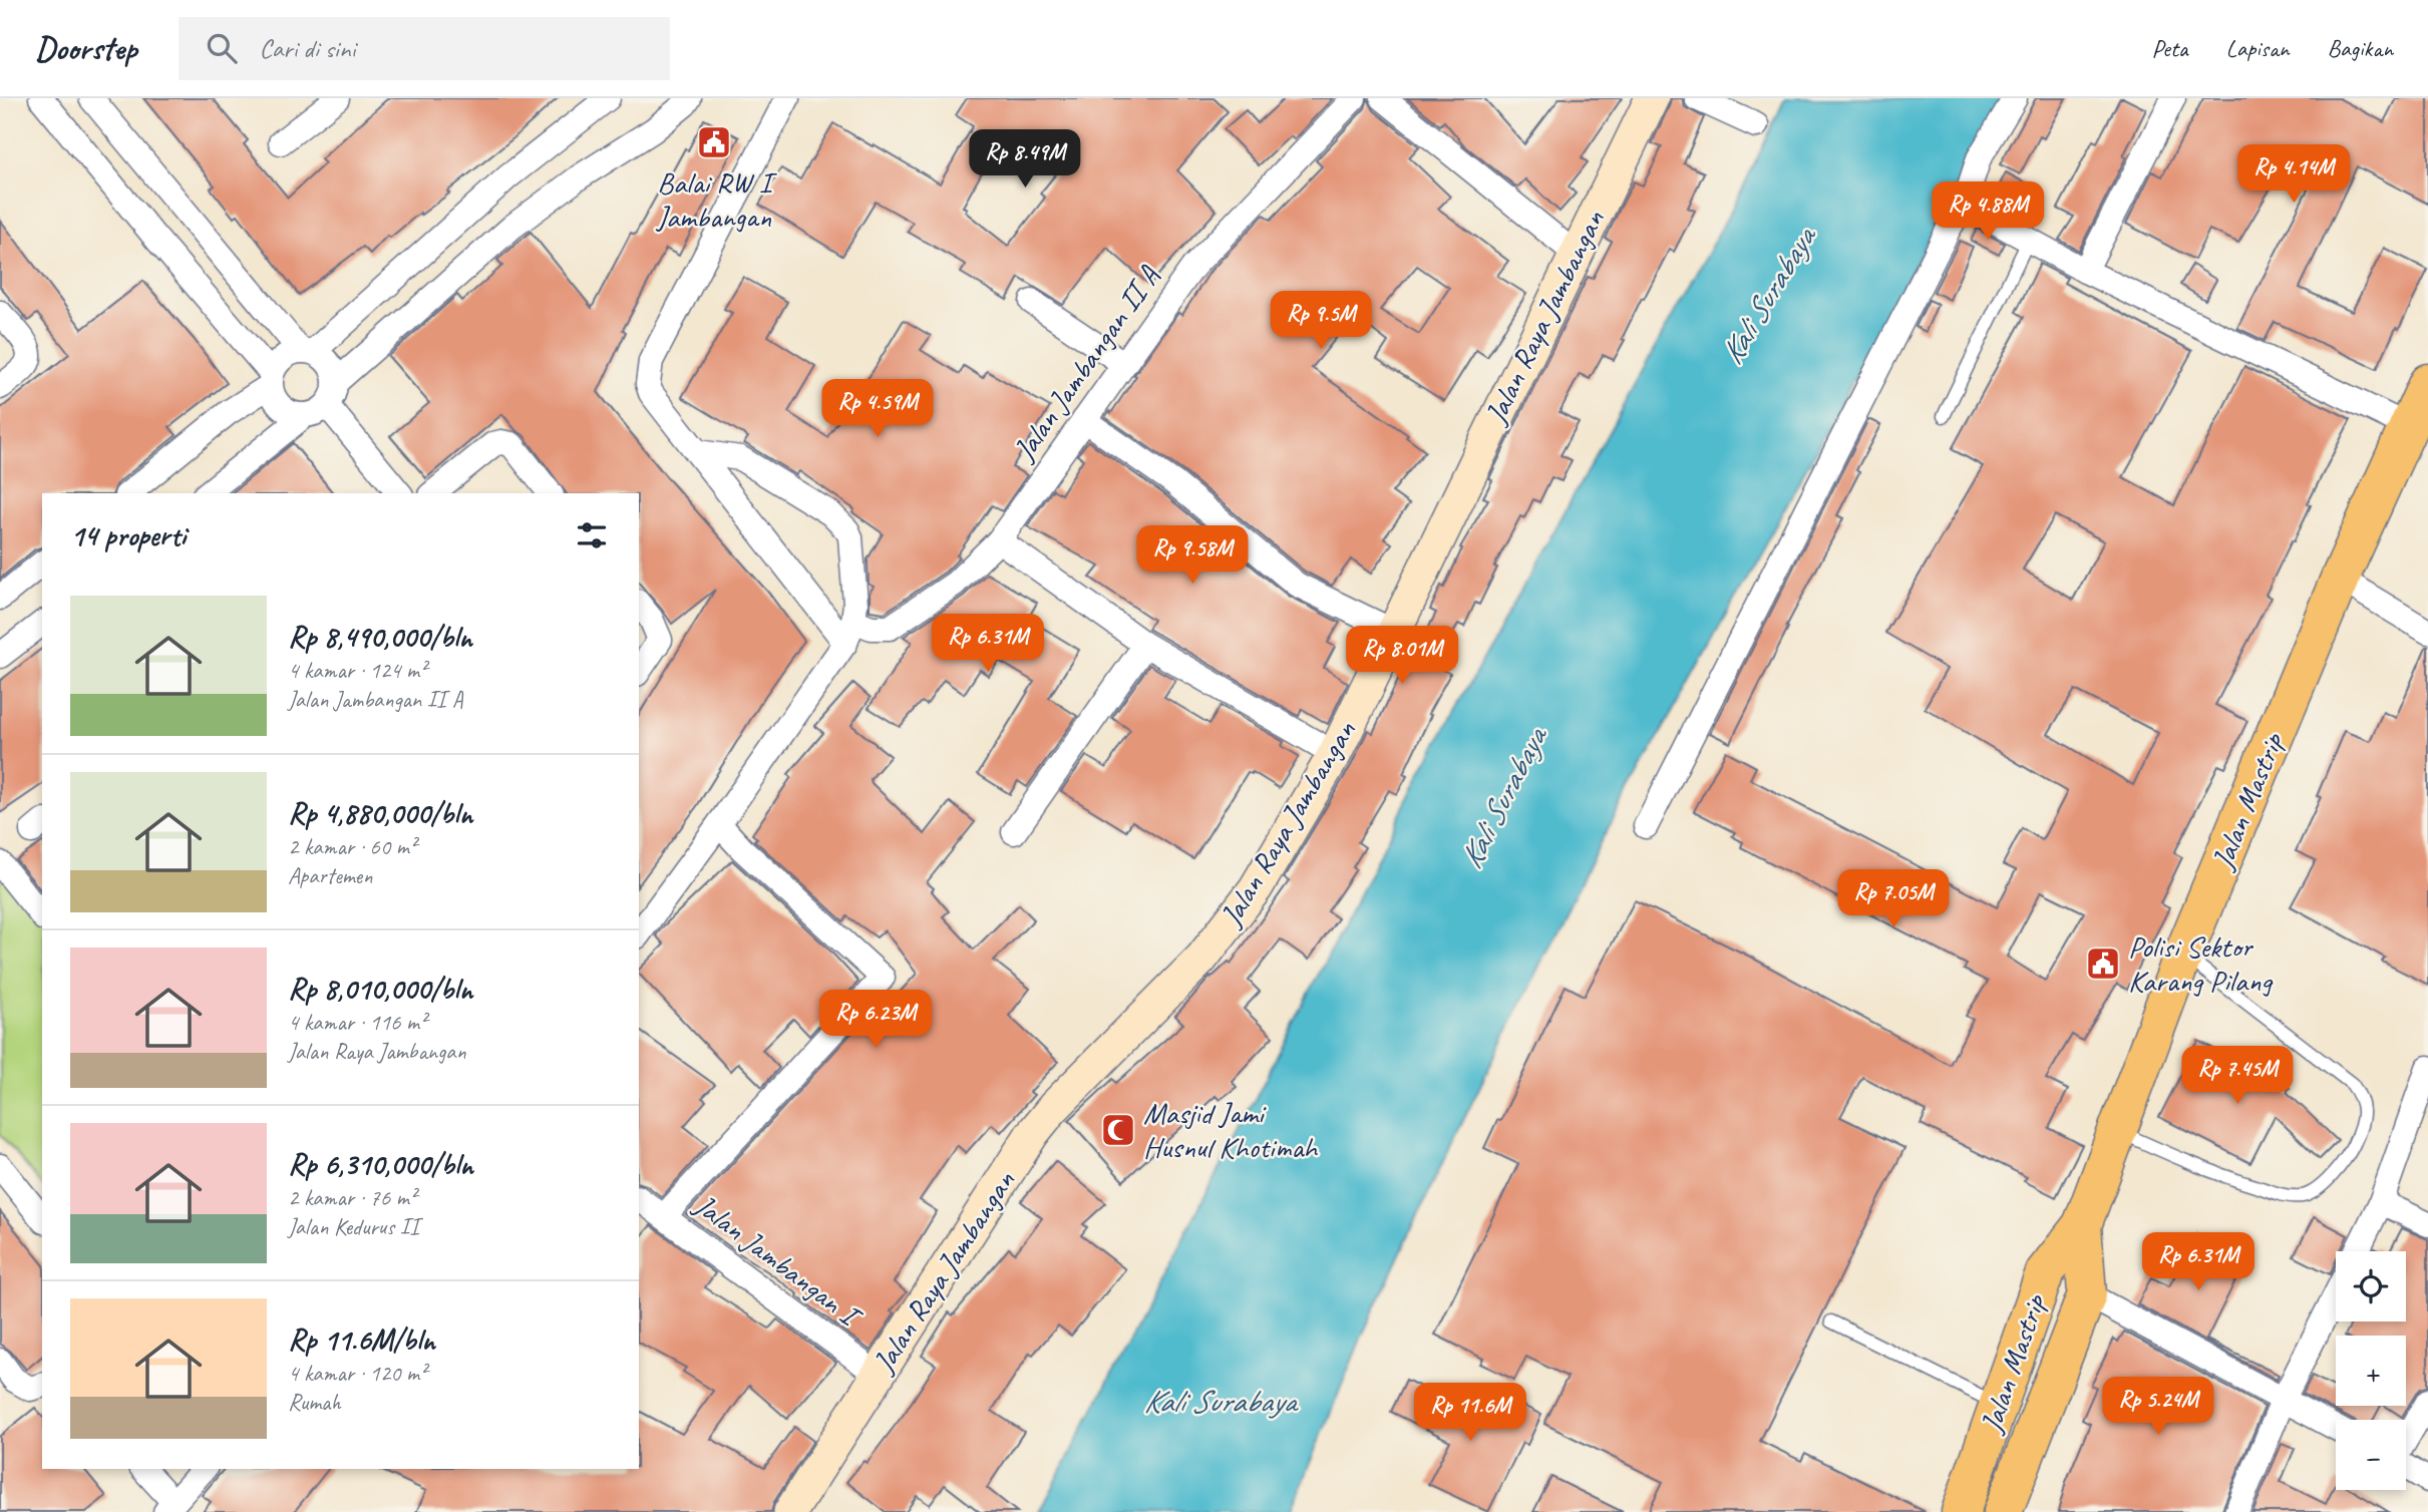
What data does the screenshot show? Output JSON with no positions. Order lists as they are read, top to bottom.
{
  "streets": {
    "main road": ["Jalan Raya Jambangan", "Jalan Mastrip"],
    "street": ["Jalan Jambangan II A", "Jalan Jambangan I"]
  },
  "crossings": [
    ["Jalan Raya Jambangan", "Jalan Jambangan I"]
  ],
  "water": ["Kali Surabaya"],
  "places": {
    "public building": ["Balai RW I Jambangan", "Polisi Sektor Karang Pilang"],
    "mosque": ["Masjid Jami Husnul Khotimah"]
  },
  "page": {
    "header": "Doorstep",
    "search": "Cari di sini",
    "nav": ["Peta", "Lapisan", "Bagikan"],
    "price": [
      "Rp 8.49M",
      "Rp 4.14M",
      "Rp 4.88M",
      "Rp 9.5M",
      "Rp 4.59M",
      "Rp 9.58M",
      "Rp 6.31M",
      "Rp 8.01M",
      "Rp 7.05M",
      "Rp 6.23M",
      "Rp 7.45M",
      "Rp 6.31M",
      "Rp 5.24M",
      "Rp 11.6M"
    ],
    "heading": "14 properti",
    "list": [
      {
        "name": "Rp 8,490,000/bln",
        "note": "4 kamar · 124 m² · Jalan Jambangan II A"
      },
      {
        "name": "Rp 4,880,000/bln",
        "note": "2 kamar · 60 m² · Apartemen"
      },
      {
        "name": "Rp 8,010,000/bln",
        "note": "4 kamar · 116 m² · Jalan Raya Jambangan"
      },
      {
        "name": "Rp 6,310,000/bln",
        "note": "2 kamar · 76 m² · Jalan Kedurus II"
      },
      {
        "name": "Rp 11.6M/bln",
        "note": "4 kamar · 120 m² · Rumah"
      }
    ],
    "map_buttons": ["+", "−"]
  }
}
